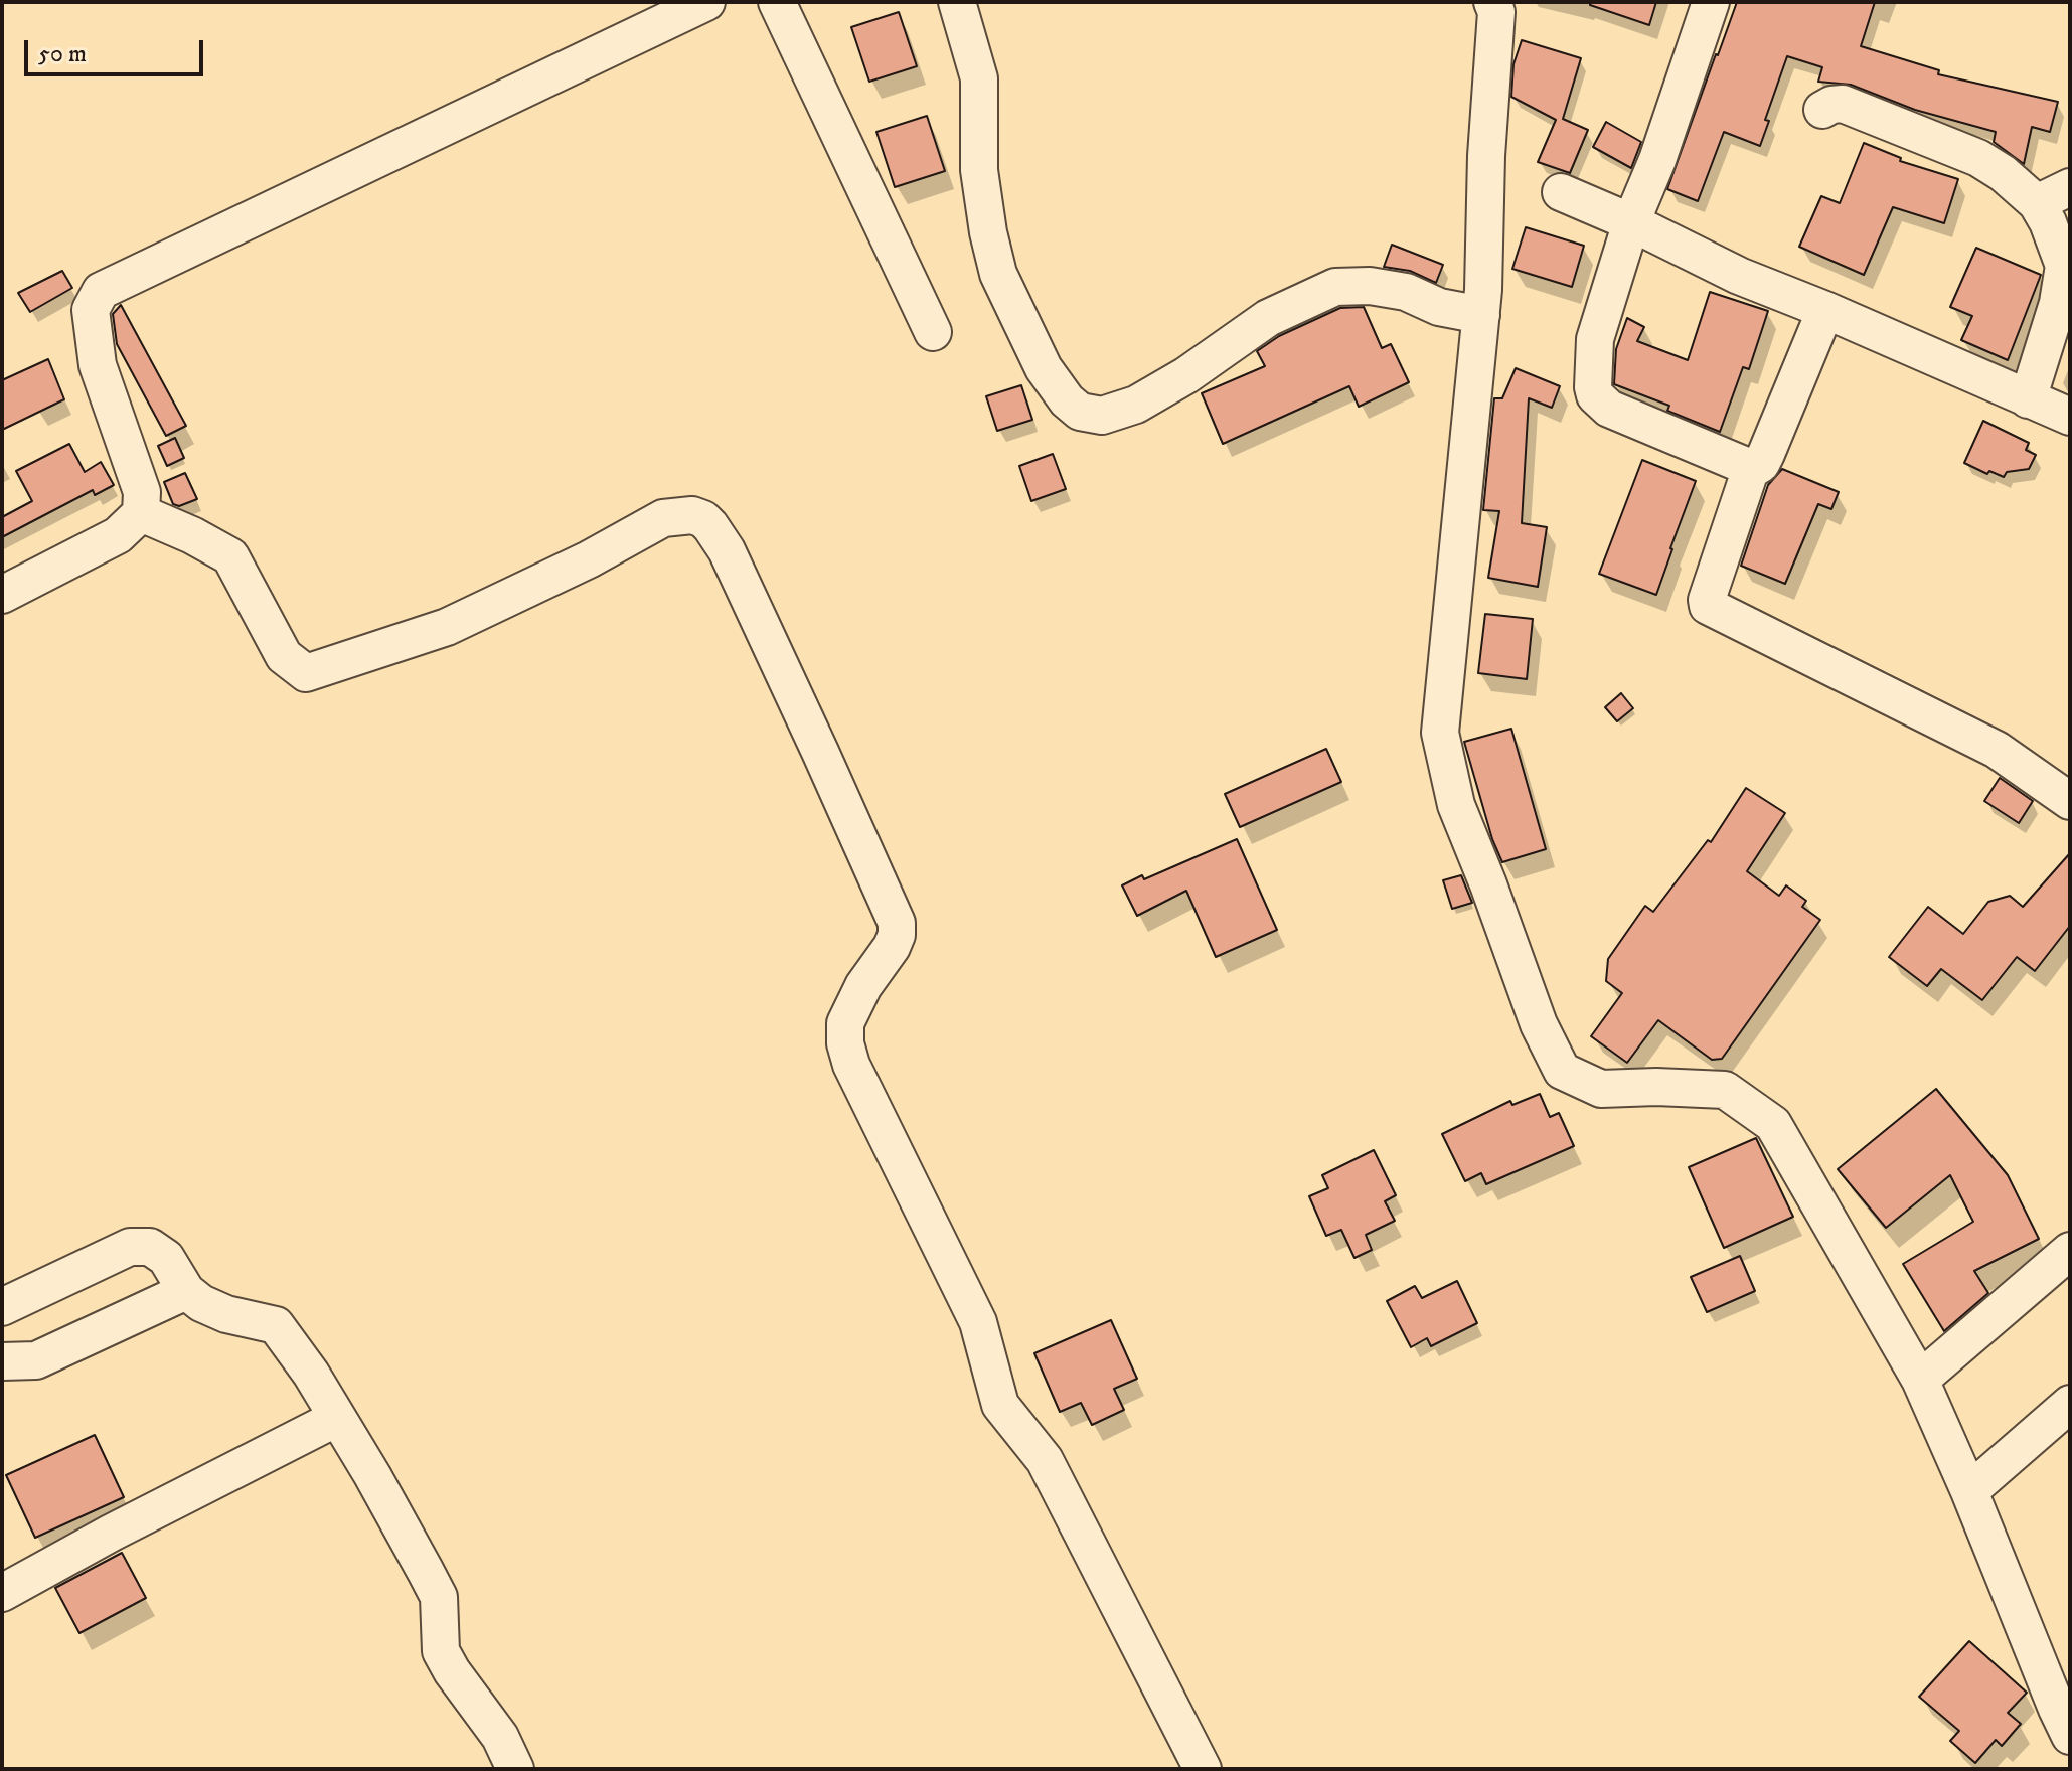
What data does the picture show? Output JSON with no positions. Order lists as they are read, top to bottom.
{
  "scale_bar": "50 m"
}
